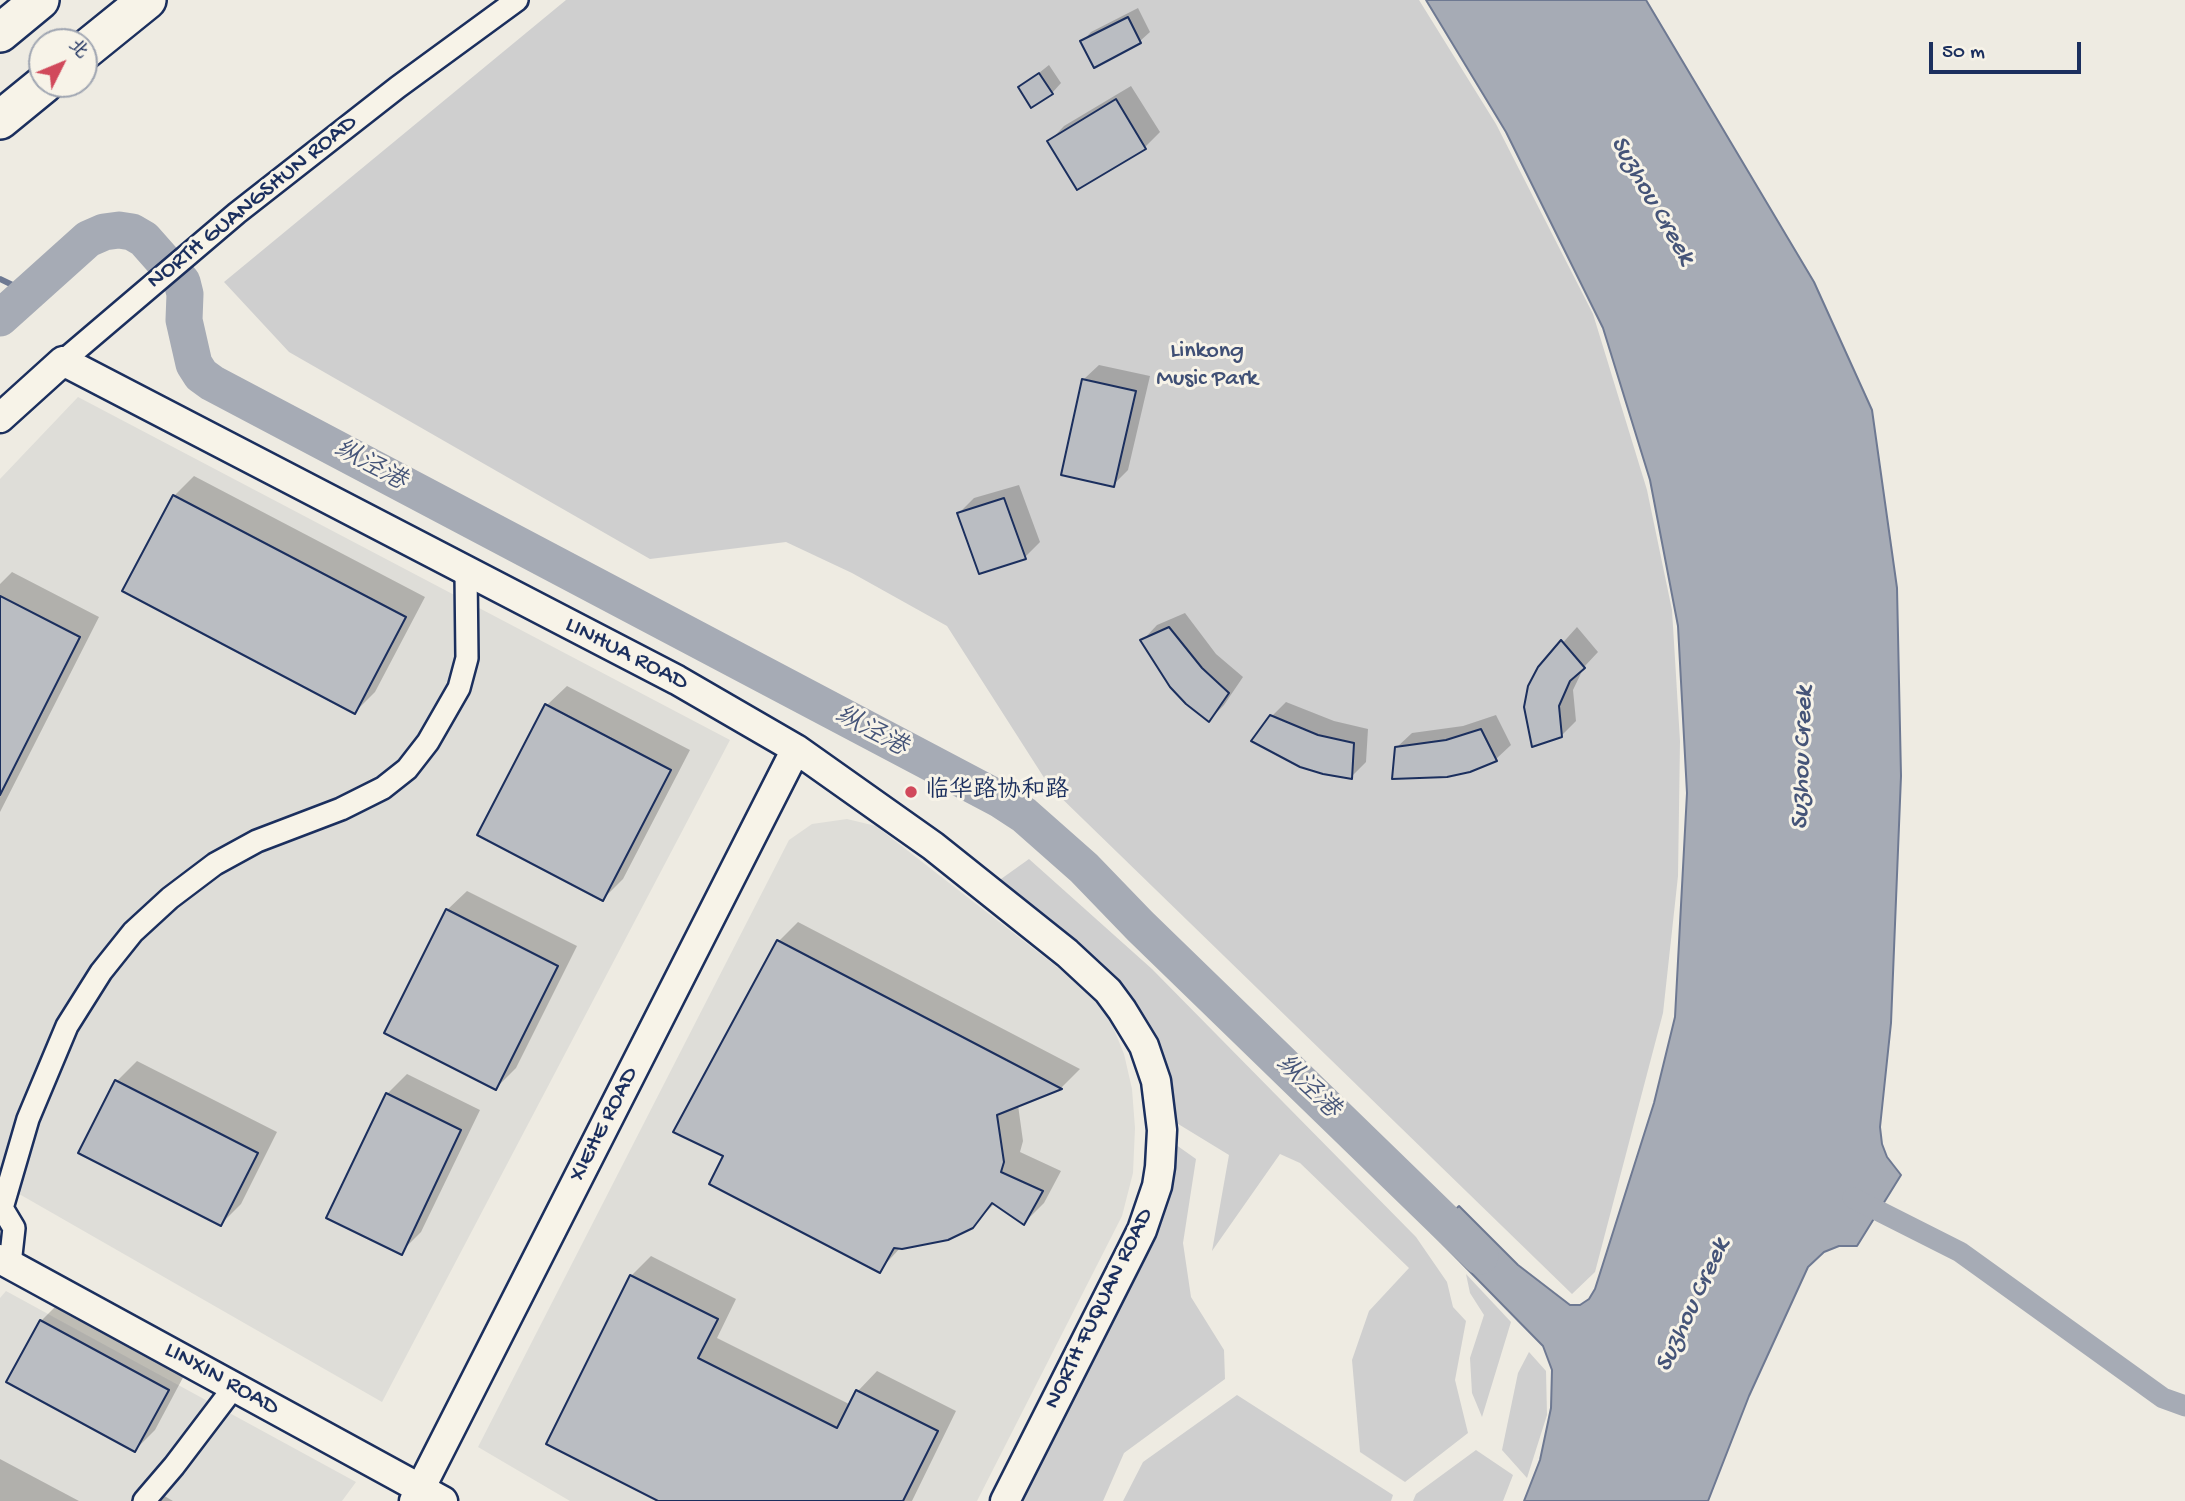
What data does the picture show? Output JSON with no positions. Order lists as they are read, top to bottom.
{
  "streets": {
    "street": [
      "NORTH GUANGSHUN ROAD",
      "LINHUA ROAD",
      "XIEHE ROAD",
      "NORTH FUQUAN ROAD",
      "LINXIN ROAD"
    ]
  },
  "crossings": [
    ["NORTH GUANGSHUN ROAD", "LINHUA ROAD"],
    ["LINHUA ROAD", "XIEHE ROAD"],
    ["LINHUA ROAD", "NORTH FUQUAN ROAD"],
    ["XIEHE ROAD", "LINXIN ROAD"]
  ],
  "water": ["Suzhou Creek", "纵泾港"],
  "parks": ["Linkong Music Park"],
  "places": ["临华路协和路"],
  "scale_bar": "50 m",
  "north": "top right"
}
